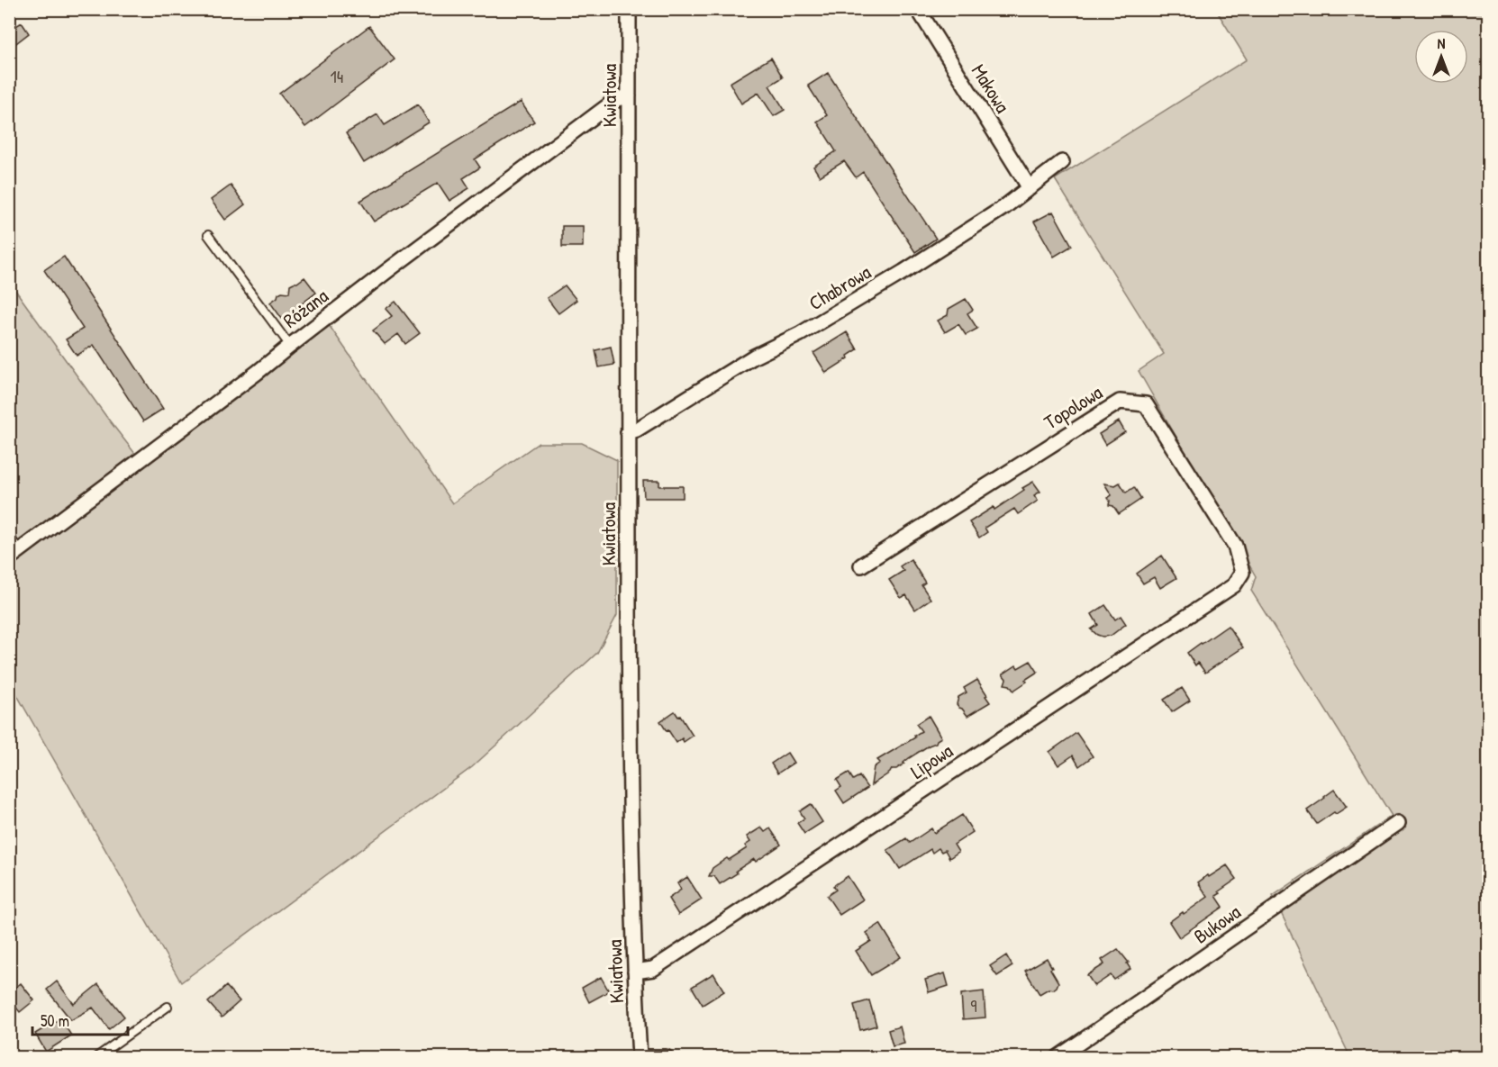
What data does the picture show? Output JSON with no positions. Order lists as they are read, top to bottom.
{
  "streets": {
    "street": [
      "Makowa",
      "Kwiatowa",
      "Chabrowa",
      "Różana",
      "Topolowa",
      "Lipowa",
      "Bukowa"
    ]
  },
  "crossings": [
    ["Makowa", "Chabrowa"],
    ["Kwiatowa", "Chabrowa"],
    ["Kwiatowa", "Różana"],
    ["Kwiatowa", "Lipowa"],
    ["Topolowa", "Lipowa"]
  ],
  "house_numbers": ["14", "9"],
  "scale_bar": "50 m",
  "north": "top"
}
